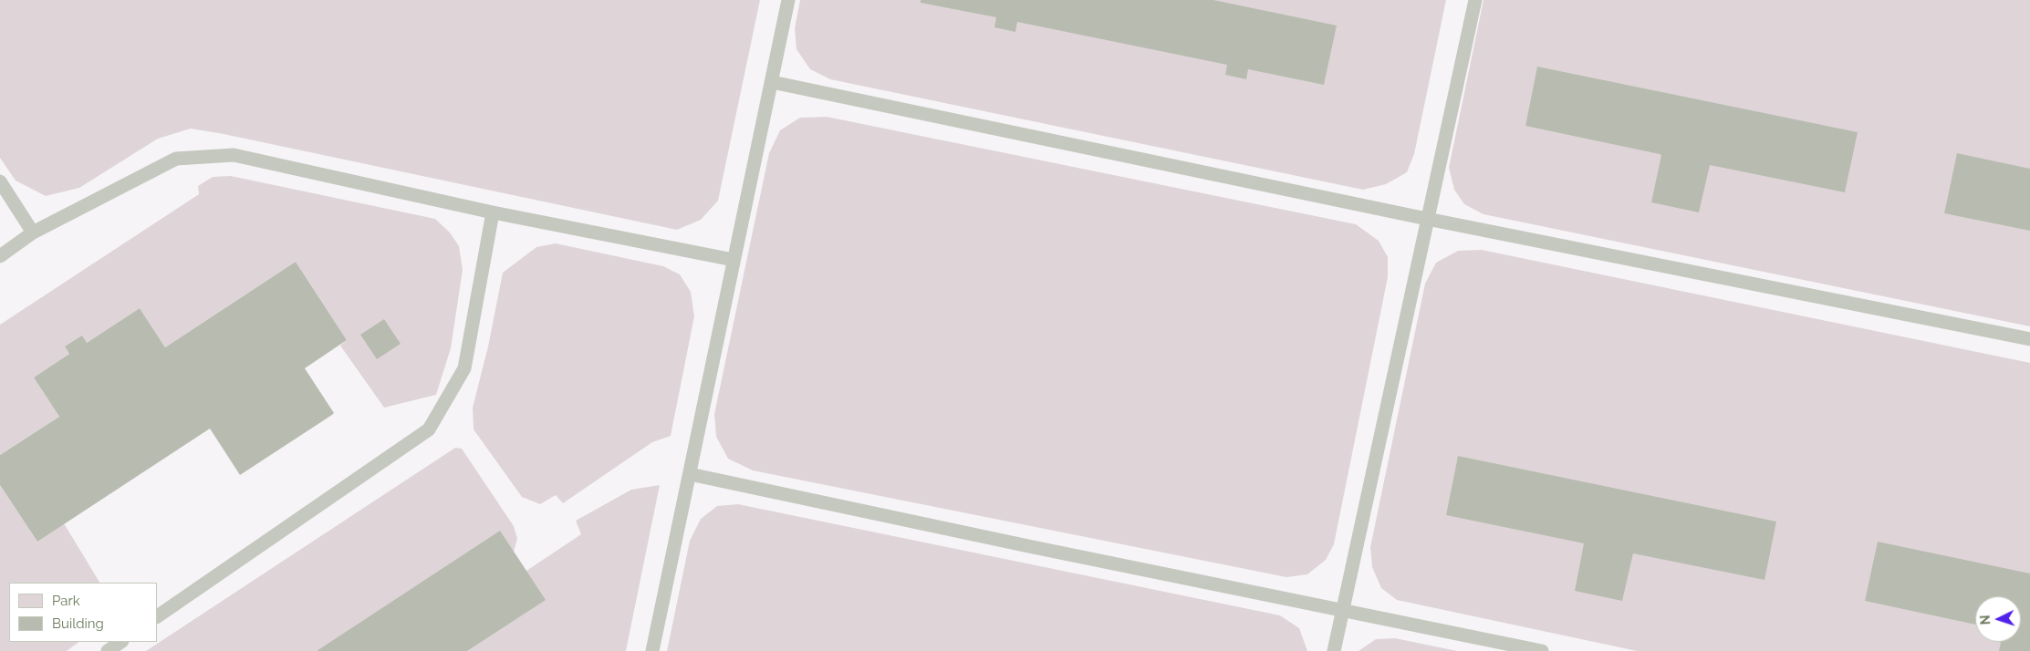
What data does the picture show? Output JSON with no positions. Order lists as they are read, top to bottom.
{
  "legend": ["Park", "Building"],
  "north": "left"
}
